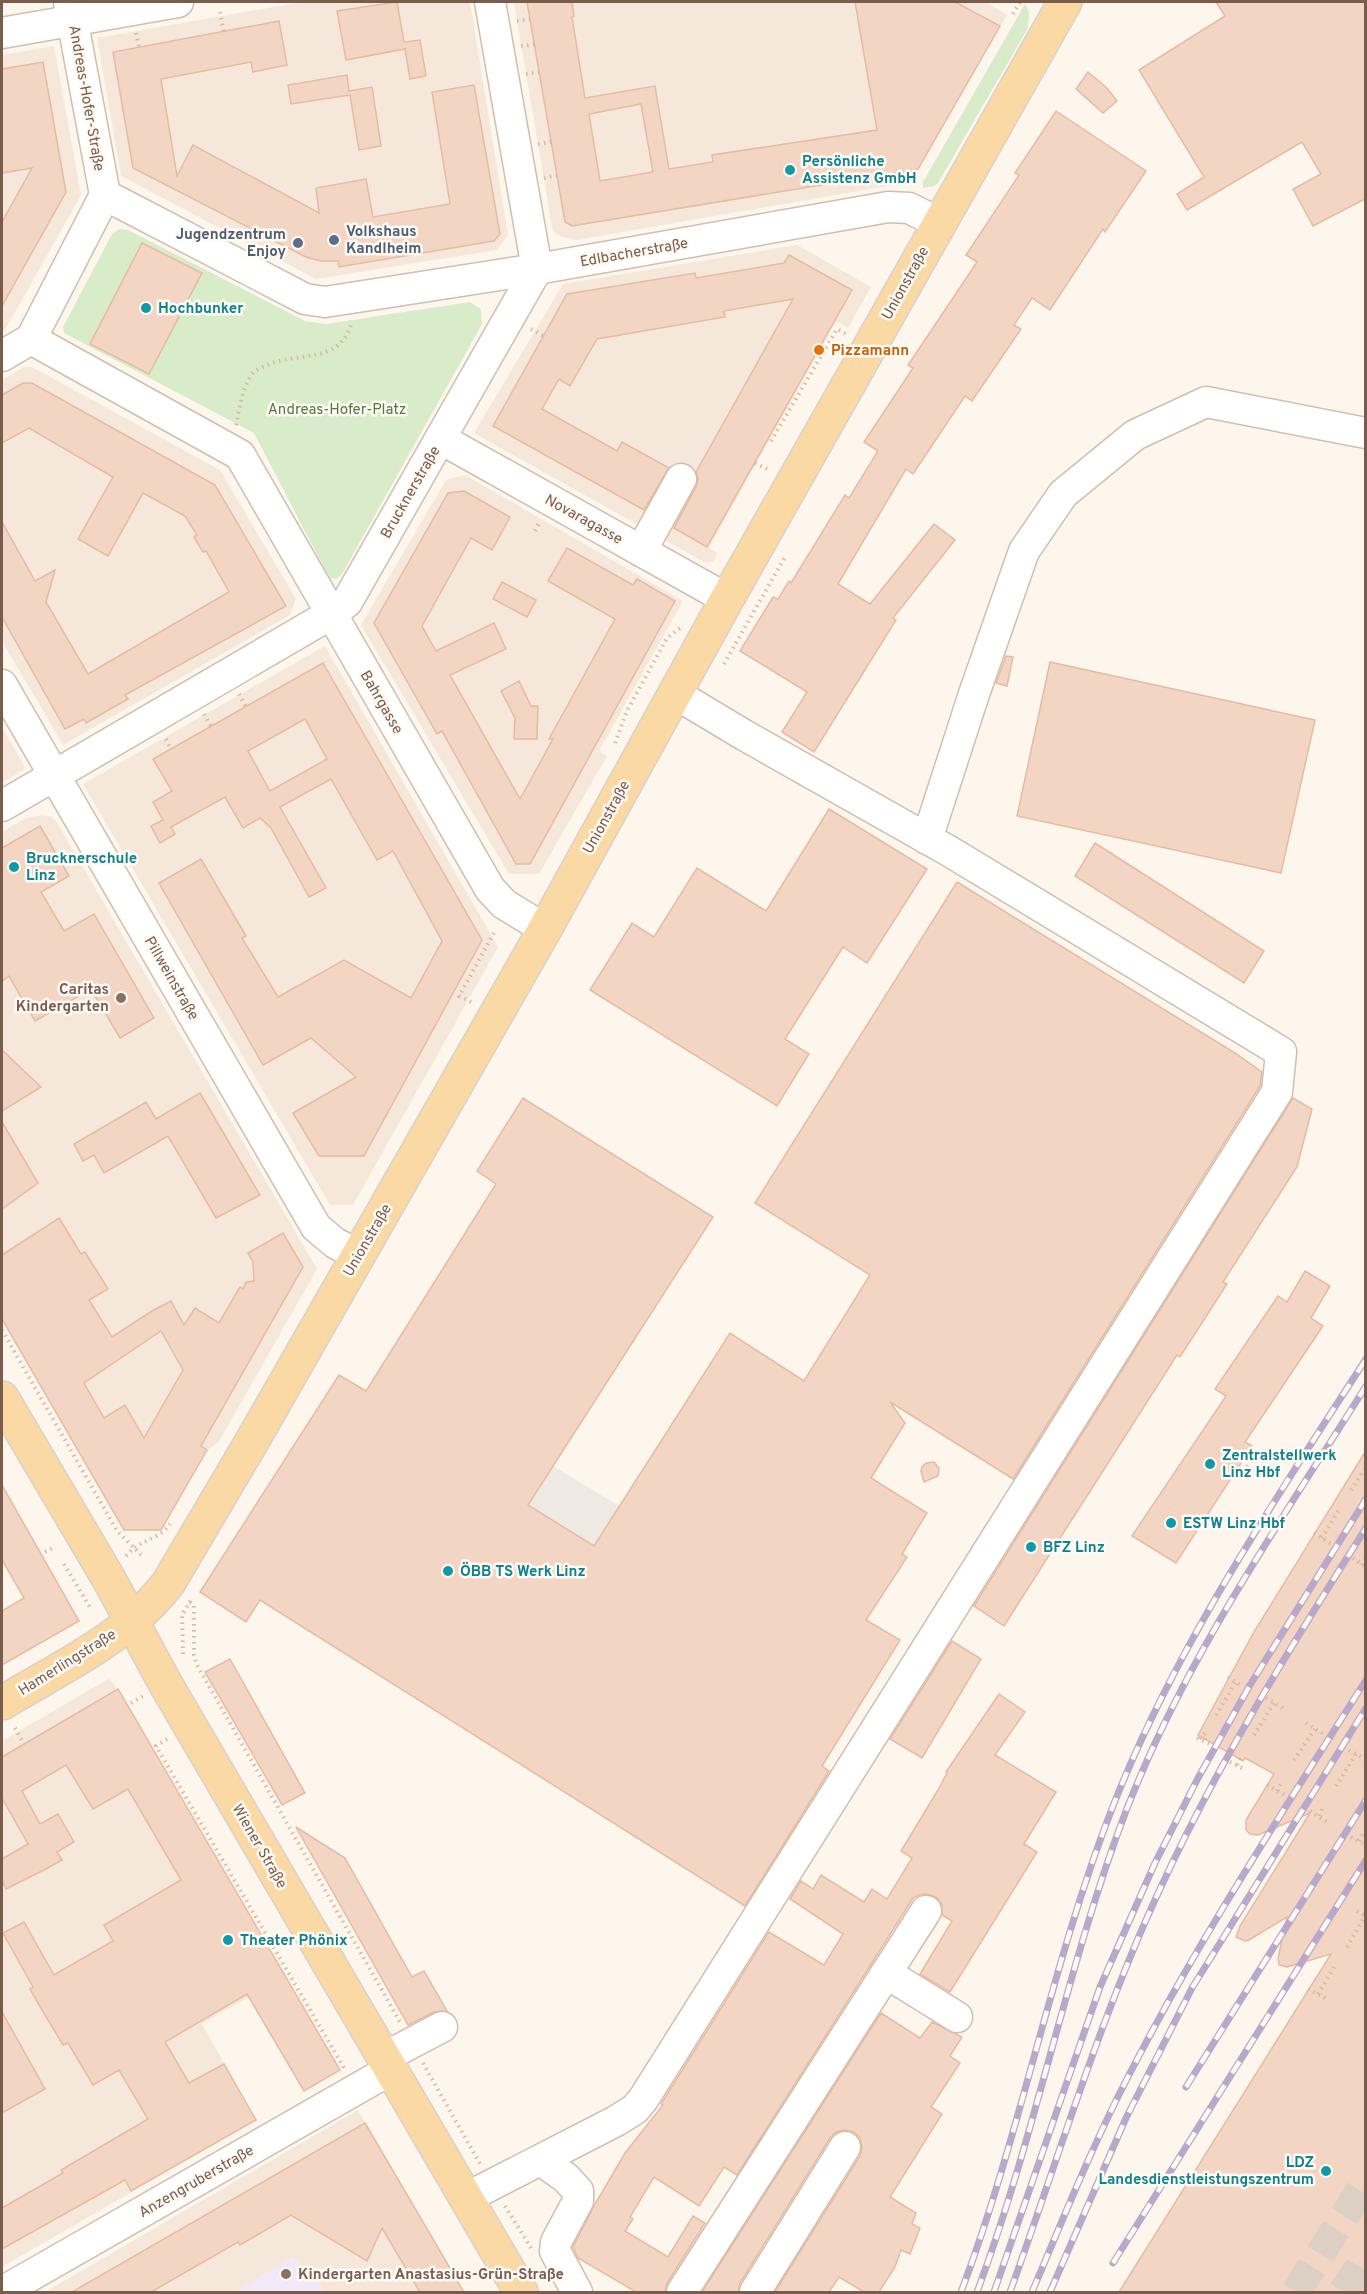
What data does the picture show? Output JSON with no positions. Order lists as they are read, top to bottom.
{
  "streets": {
    "main road": ["Unionstraße", "Hamerlingstraße", "Wiener Straße"],
    "street": [
      "Andreas-Hofer-Straße",
      "Edlbacherstraße",
      "Brucknerstraße",
      "Novaragasse",
      "Bahrgasse",
      "Pillweinstraße",
      "Anzengruberstraße"
    ]
  },
  "crossings": [
    ["Andreas-Hofer-Straße", "Edlbacherstraße"],
    ["Edlbacherstraße", "Unionstraße"],
    ["Edlbacherstraße", "Brucknerstraße"],
    ["Unionstraße", "Novaragasse"],
    ["Unionstraße", "Bahrgasse"],
    ["Unionstraße", "Pillweinstraße"],
    ["Unionstraße", "Hamerlingstraße"],
    ["Unionstraße", "Wiener Straße"],
    ["Brucknerstraße", "Novaragasse"],
    ["Brucknerstraße", "Bahrgasse"],
    ["Brucknerstraße", "Pillweinstraße"],
    ["Hamerlingstraße", "Wiener Straße"],
    ["Wiener Straße", "Anzengruberstraße"]
  ],
  "parks": ["Andreas-Hofer-Platz"],
  "places": [
    "Persönliche Assistenz GmbH",
    "Volkshaus Kandlheim",
    "Jugendzentrum Enjoy",
    "Hochbunker",
    "Pizzamann",
    "Brucknerschule Linz",
    "Caritas Kindergarten",
    "Zentralstellwerk Linz Hbf",
    "ESTW Linz Hbf",
    "BFZ Linz",
    "ÖBB TS Werk Linz",
    "Theater Phönix",
    "LDZ Landesdienstleistungszentrum",
    "Kindergarten Anastasius-Grün-Straße"
  ]
}
